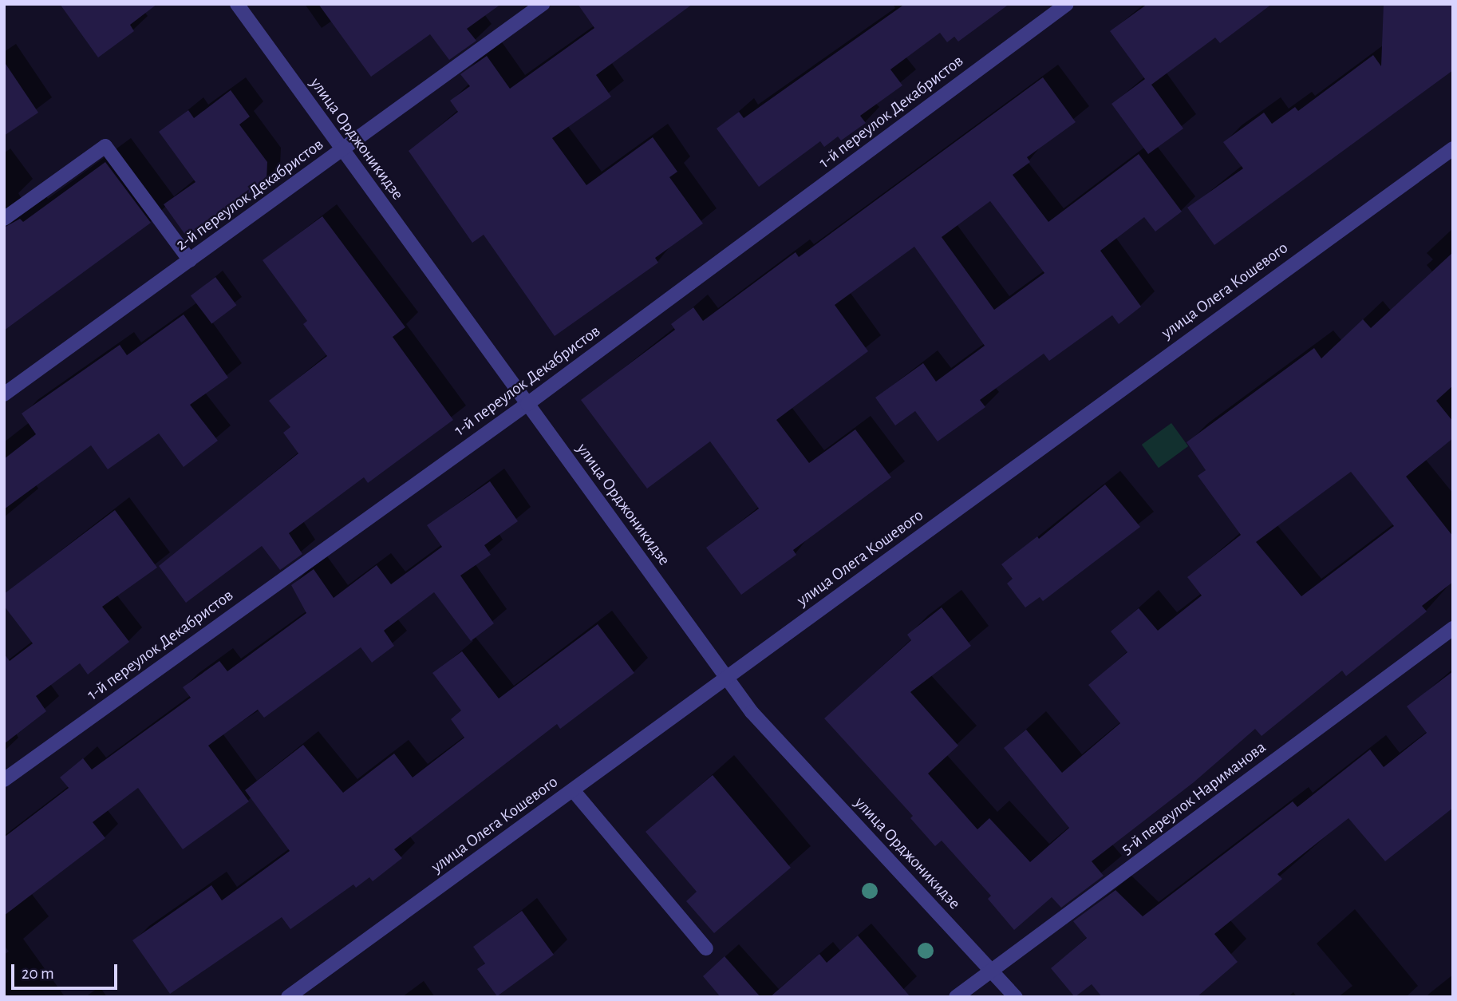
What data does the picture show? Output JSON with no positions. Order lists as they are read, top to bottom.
{
  "streets": {
    "street": [
      "1-й переулок Декабристов",
      "улица Орджоникидзе",
      "2-й переулок Декабристов",
      "улица Олега Кошевого",
      "5-й переулок Нариманова"
    ]
  },
  "crossings": [
    ["1-й переулок Декабристов", "улица Орджоникидзе"],
    ["улица Орджоникидзе", "2-й переулок Декабристов"],
    ["улица Орджоникидзе", "улица Олега Кошевого"],
    ["улица Орджоникидзе", "5-й переулок Нариманова"]
  ],
  "scale_bar": "20 m"
}
